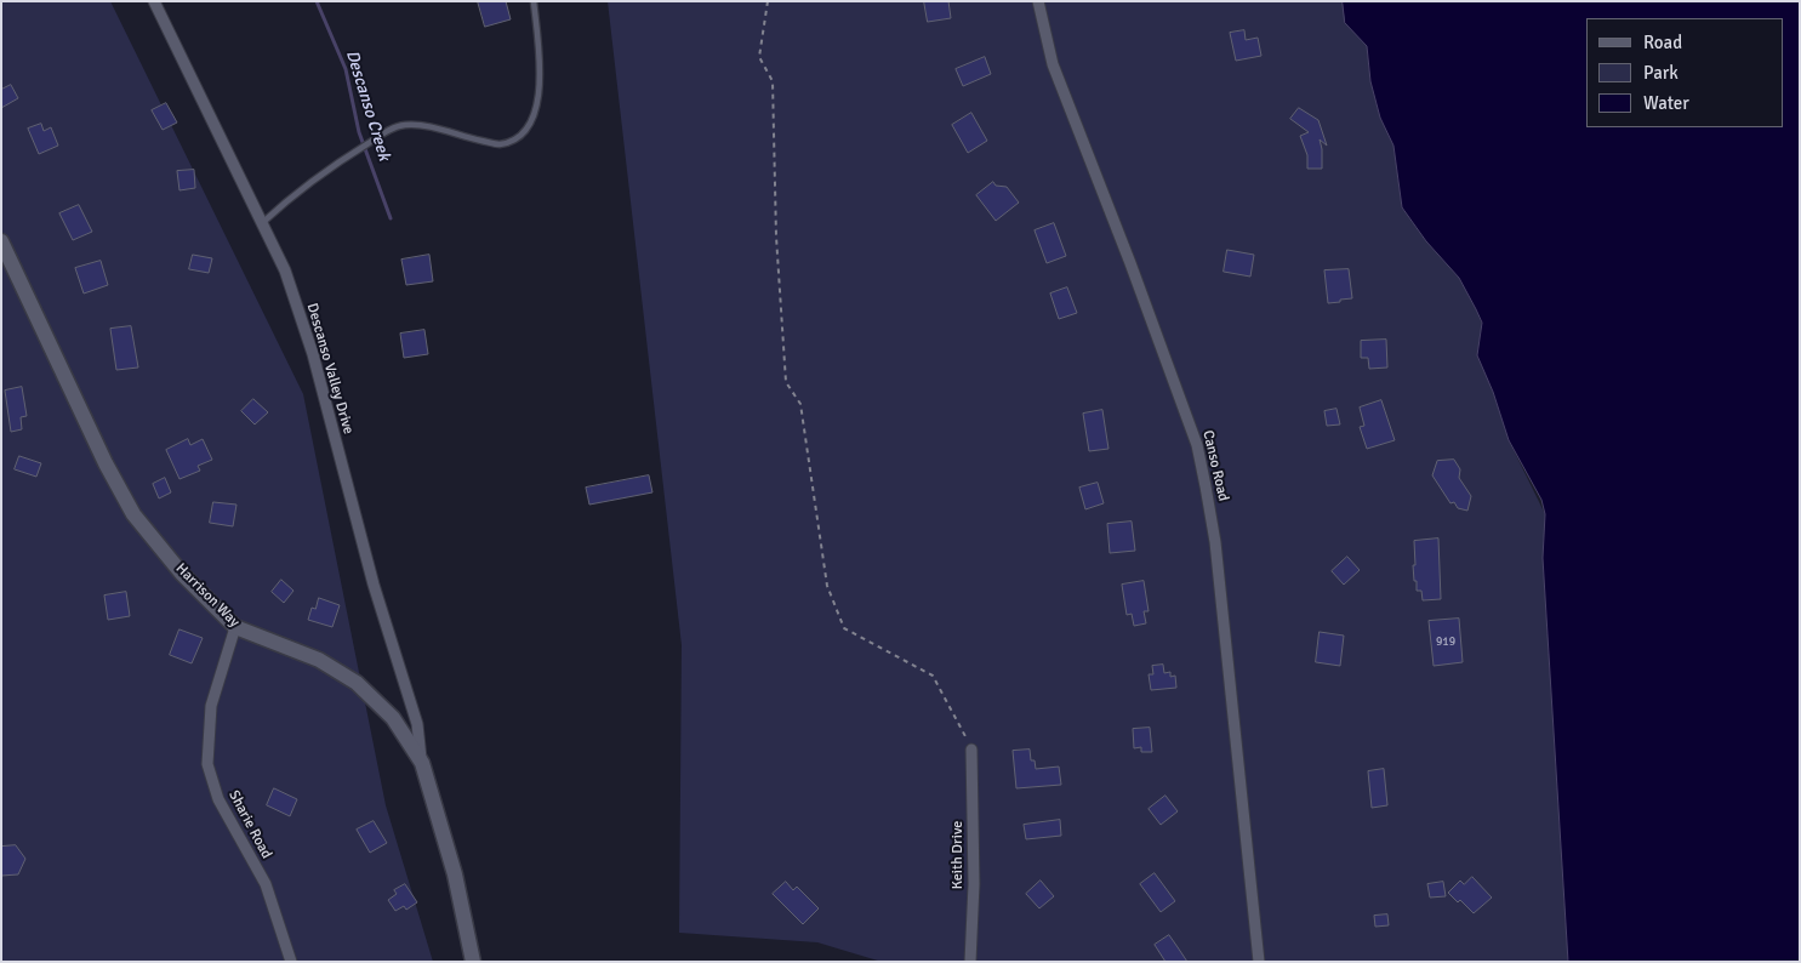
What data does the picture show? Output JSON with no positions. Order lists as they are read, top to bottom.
{
  "streets": {
    "street": [
      "Descanso Valley Drive",
      "Canso Road",
      "Harrison Way",
      "Sharie Road",
      "Keith Drive"
    ]
  },
  "crossings": [
    ["Descanso Valley Drive", "Harrison Way"],
    ["Harrison Way", "Sharie Road"]
  ],
  "water": ["Descanso Creek"],
  "house_numbers": ["919"],
  "legend": ["Road", "Park", "Water"]
}
